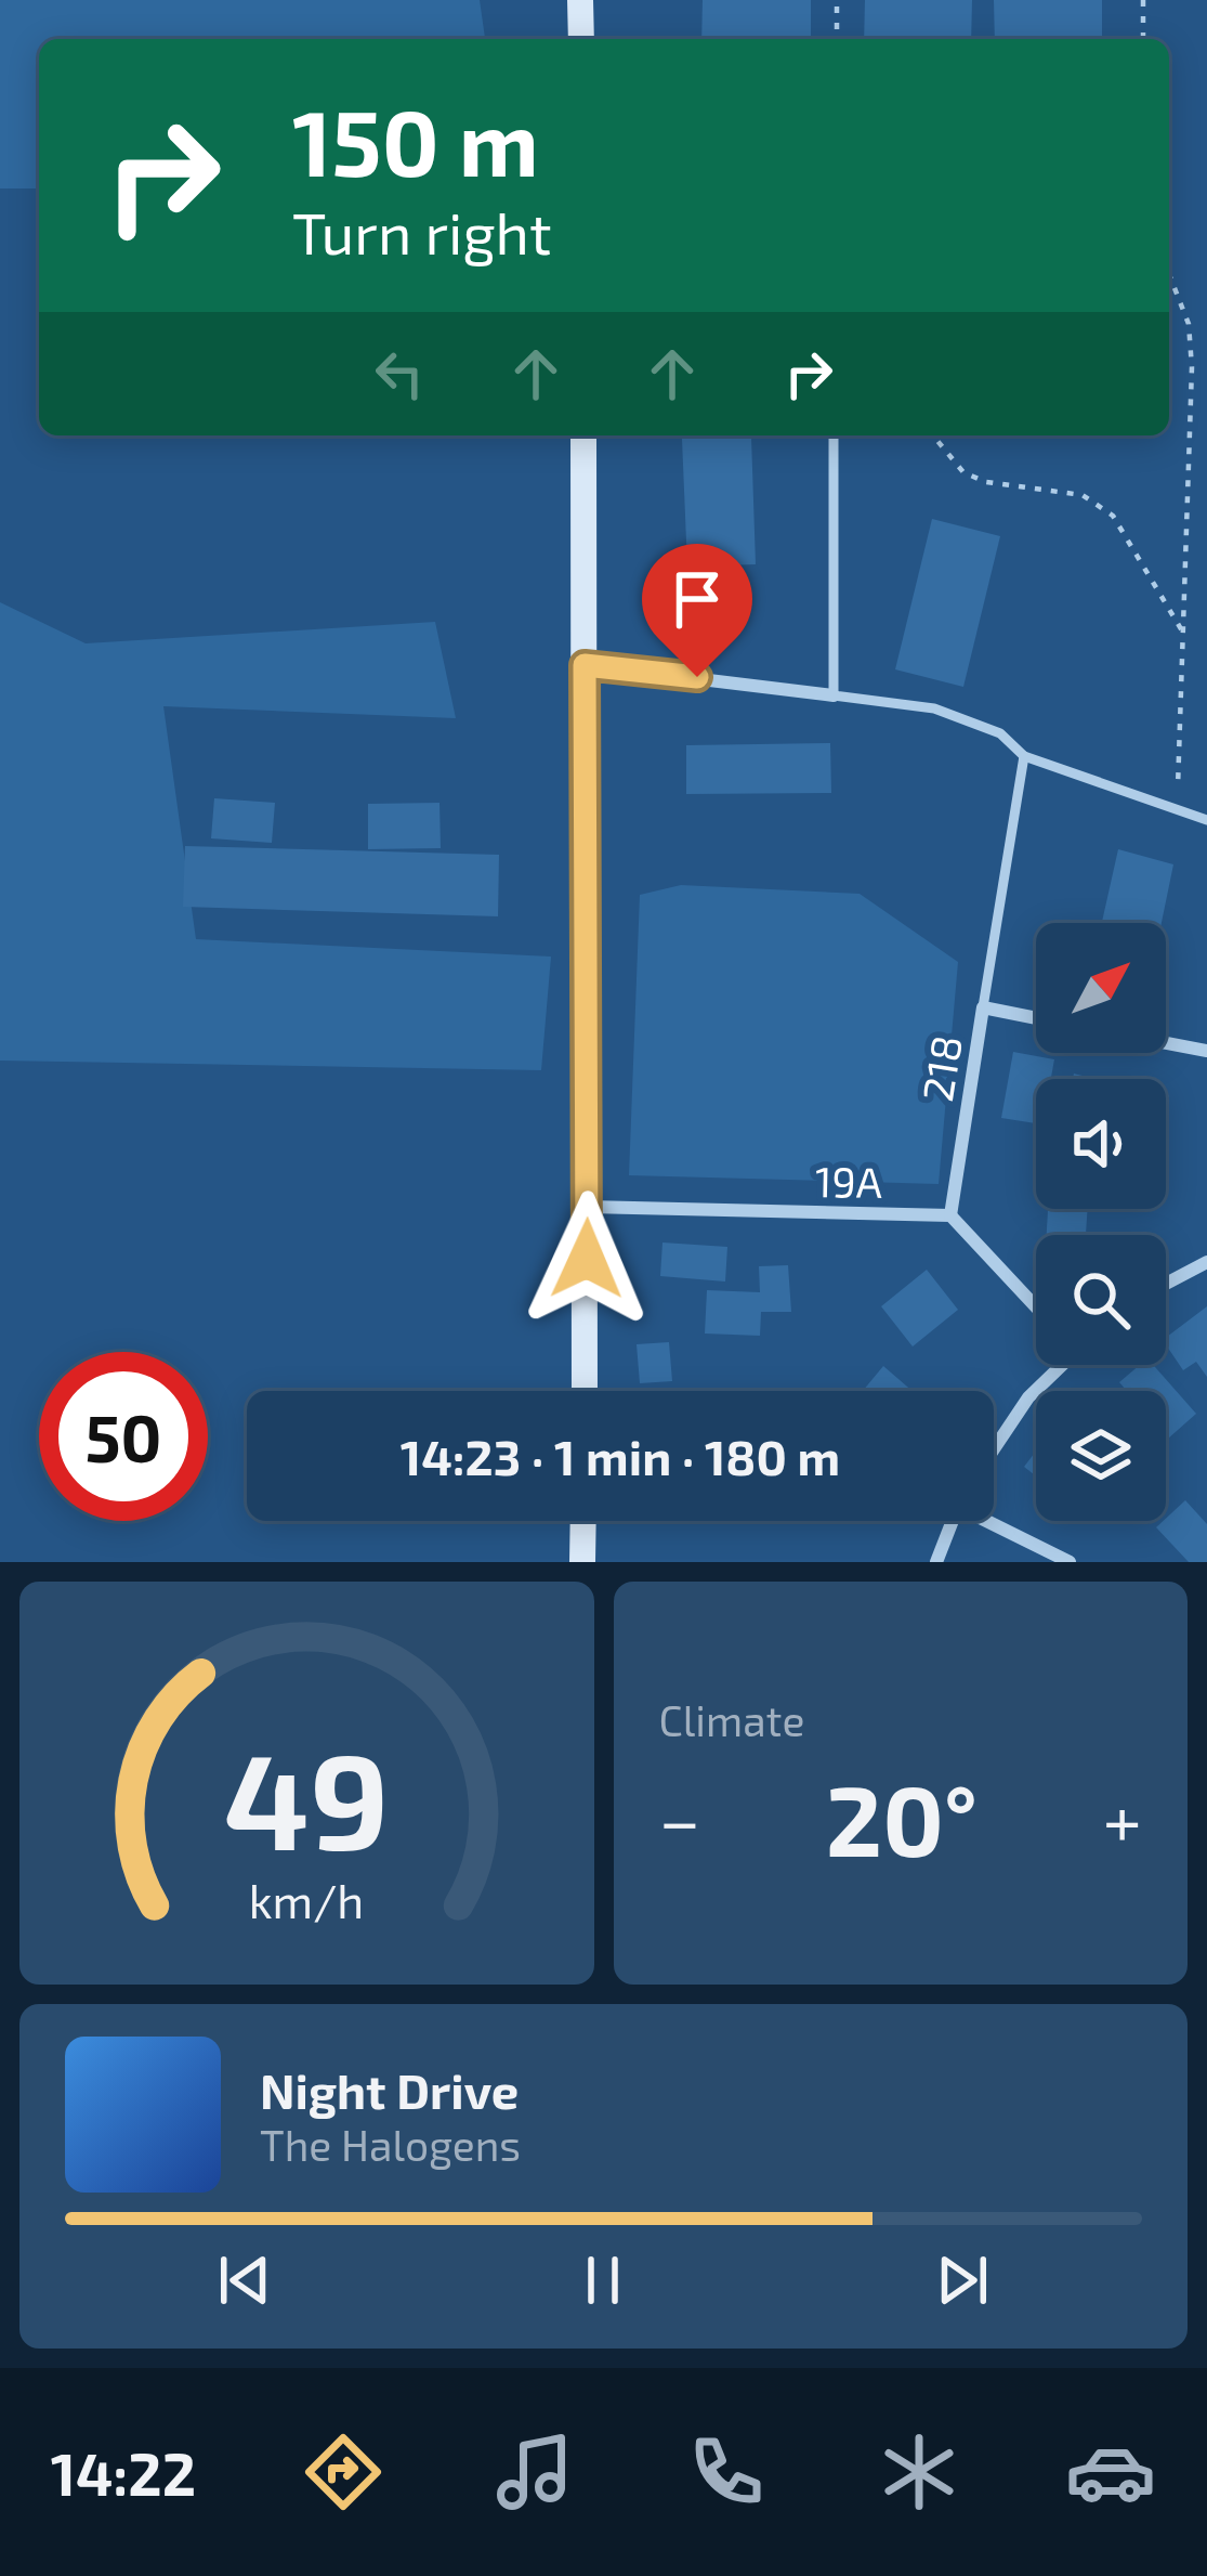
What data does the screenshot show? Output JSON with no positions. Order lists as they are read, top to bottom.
{
  "streets": {
    "street": ["218", "19A"]
  },
  "crossings": [
    ["218", "19A"]
  ],
  "north": "top right",
  "page": {
    "turn": ["150 m", "Turn right"],
    "limit": "50",
    "trip": "14:23 · 1 min · 180 m",
    "tile": "Climate",
    "heat": ["−", "20°", "+"],
    "song": ["Night Drive", "The Halogens"],
    "tabs": "14:22",
    "gauge": ["49", "km/h"]
  }
}
